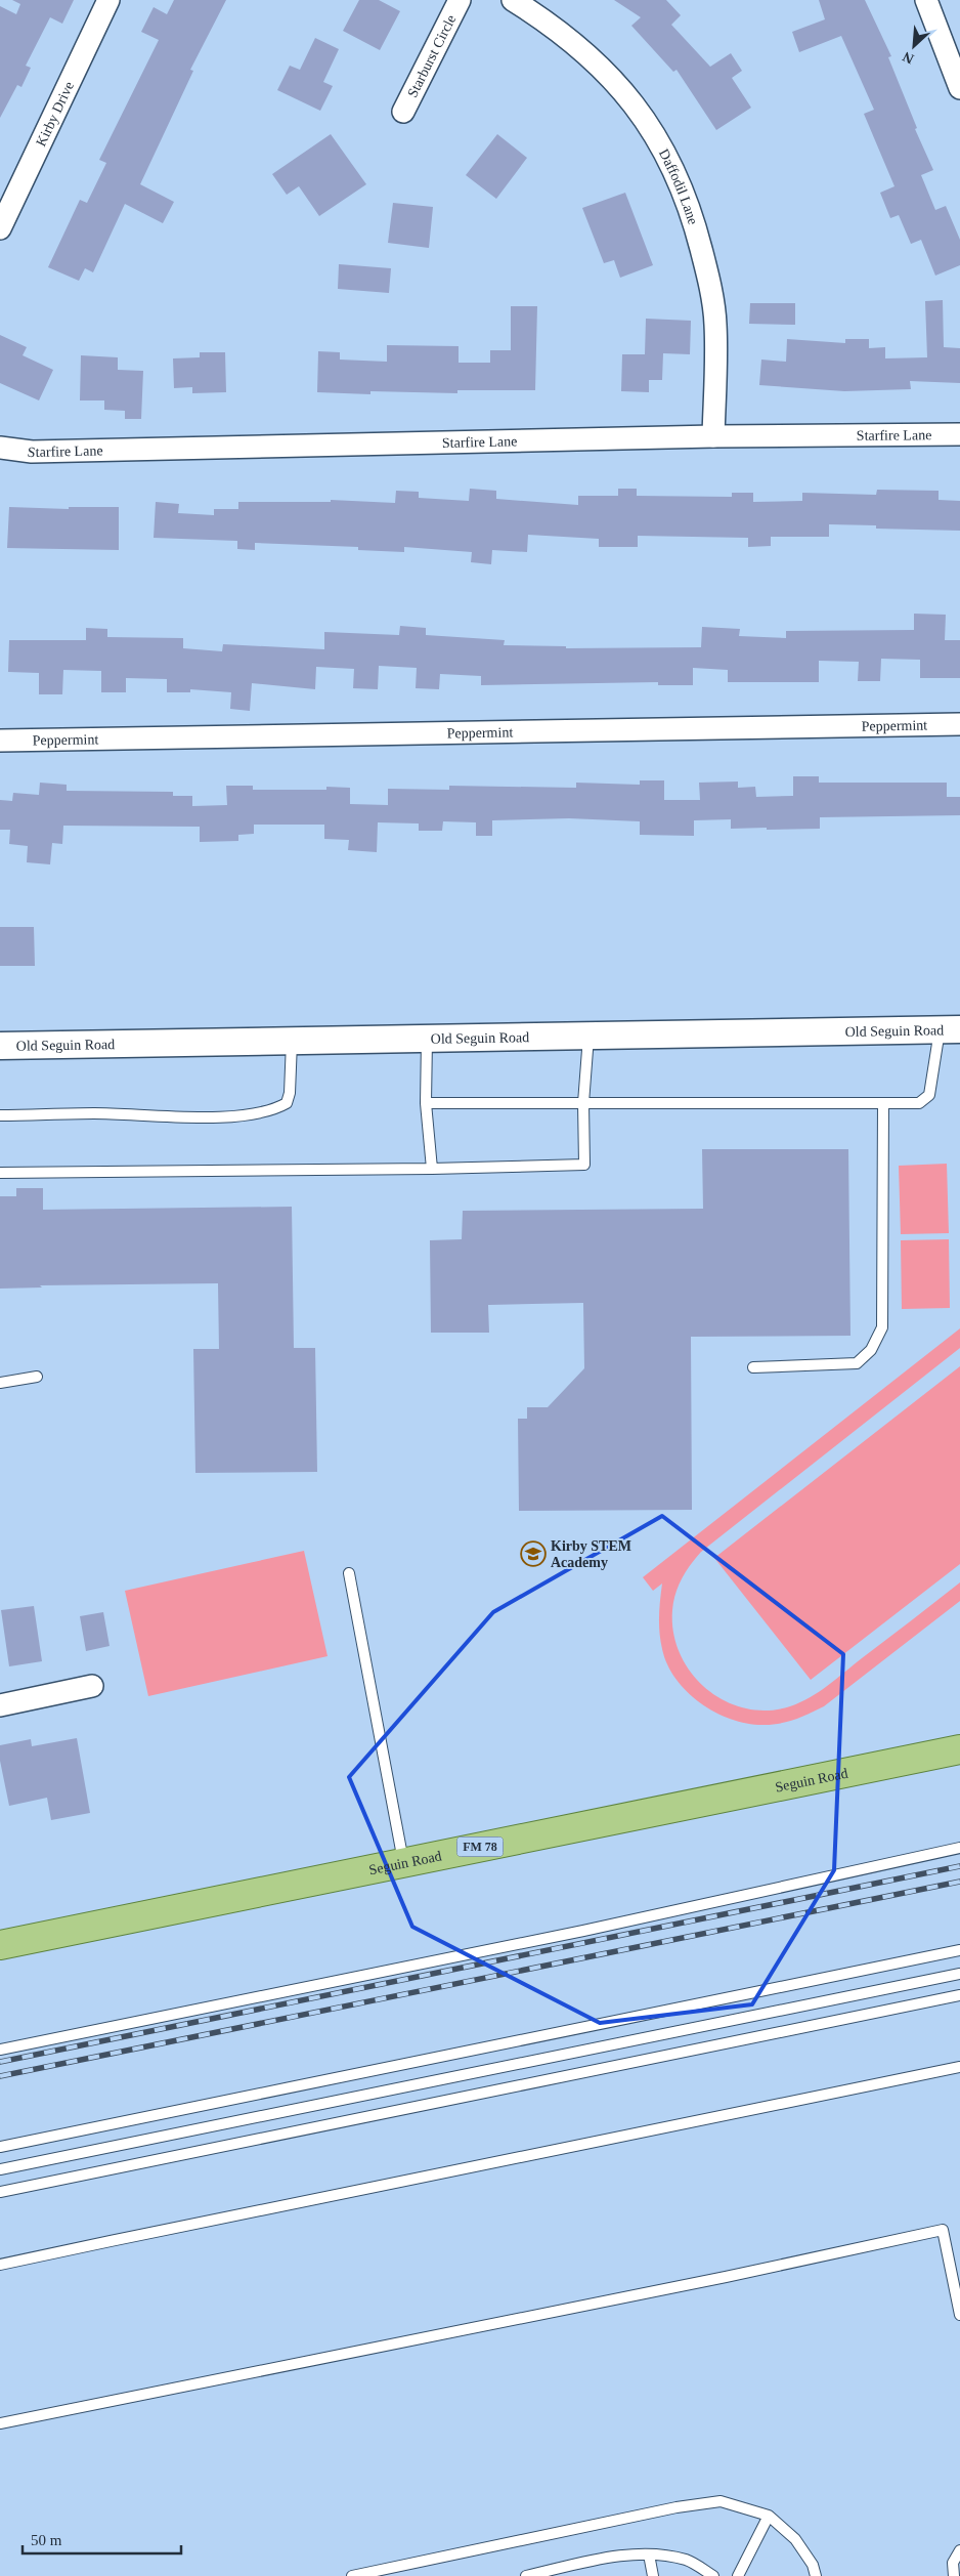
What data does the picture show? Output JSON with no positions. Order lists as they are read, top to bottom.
{
  "streets": {
    "main road": ["Seguin Road", "FM 78"],
    "street": [
      "Starburst Circle",
      "Kirby Drive",
      "Daffodil Lane",
      "Starfire Lane",
      "Peppermint",
      "Old Seguin Road"
    ]
  },
  "crossings": [
    ["Daffodil Lane", "Starfire Lane"]
  ],
  "places": {
    "school or university": ["Kirby STEM Academy"]
  },
  "scale_bar": "50 m",
  "north": "bottom left"
}
